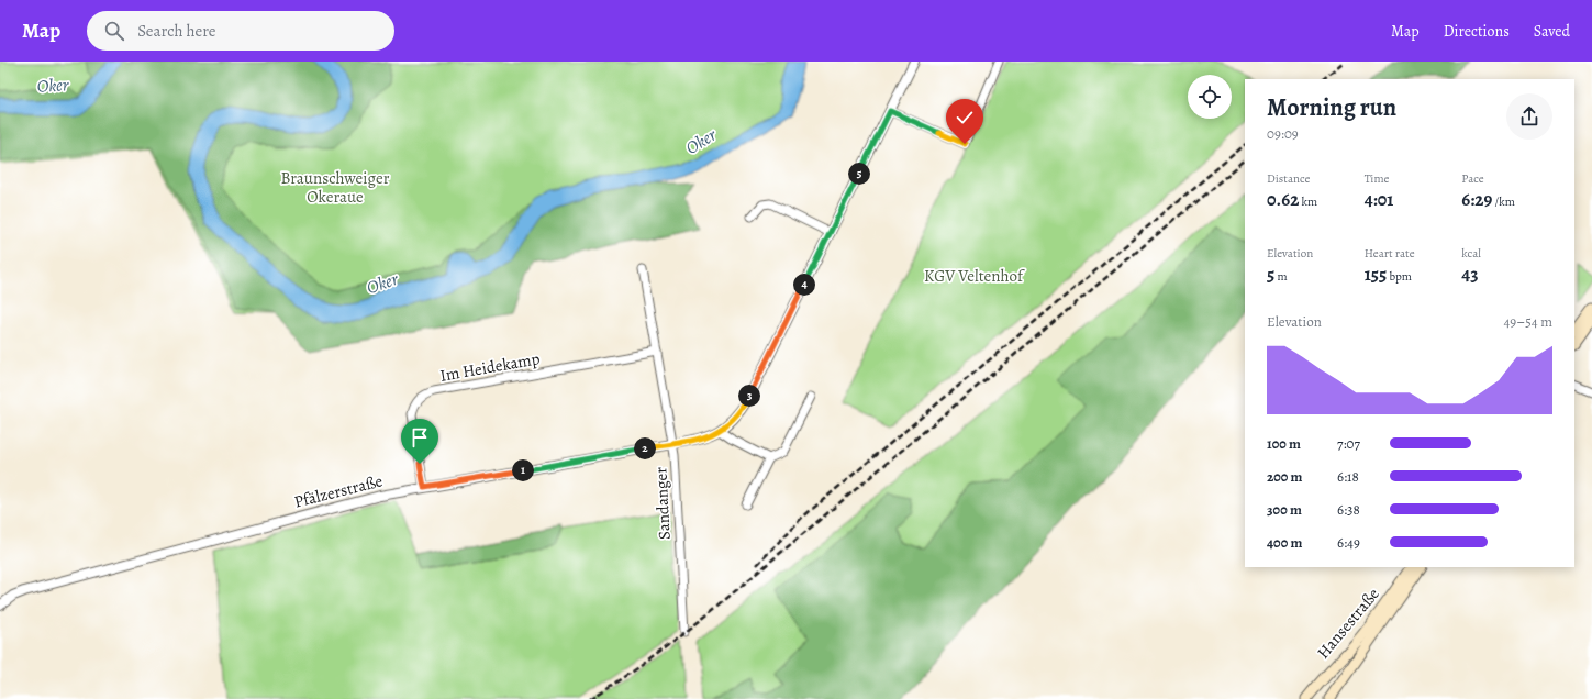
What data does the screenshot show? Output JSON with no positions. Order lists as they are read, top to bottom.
{
  "streets": {
    "main road": ["Hansestraße"],
    "street": ["Im Heidekamp", "Pfälzerstraße", "Sandanger"]
  },
  "crossings": [
    ["Im Heidekamp", "Pfälzerstraße"],
    ["Im Heidekamp", "Sandanger"],
    ["Pfälzerstraße", "Sandanger"]
  ],
  "water": ["Oker"],
  "parks": ["Braunschweiger Okeraue", "KGV Veltenhof"],
  "page": {
    "header": "Map",
    "search": "Search here",
    "nav": ["Map", "Directions", "Saved"],
    "heading": ["Morning run", "09:09"],
    "stats": [
      ["Distance", "0.62 km"],
      ["Time", "4:01"],
      ["Pace", "6:29 /km"],
      ["Elevation", "5 m"],
      ["Heart rate", "155 bpm"],
      ["kcal", "43"]
    ],
    "pins": [
      "5",
      "4",
      "3",
      "2",
      "1"
    ],
    "chart": ["Elevation", "49–54 m"],
    "list": [
      {
        "name": "100 m",
        "note": "7:07"
      },
      {
        "name": "200 m",
        "note": "6:18"
      },
      {
        "name": "300 m",
        "note": "6:38"
      },
      {
        "name": "400 m",
        "note": "6:49"
      }
    ]
  }
}
